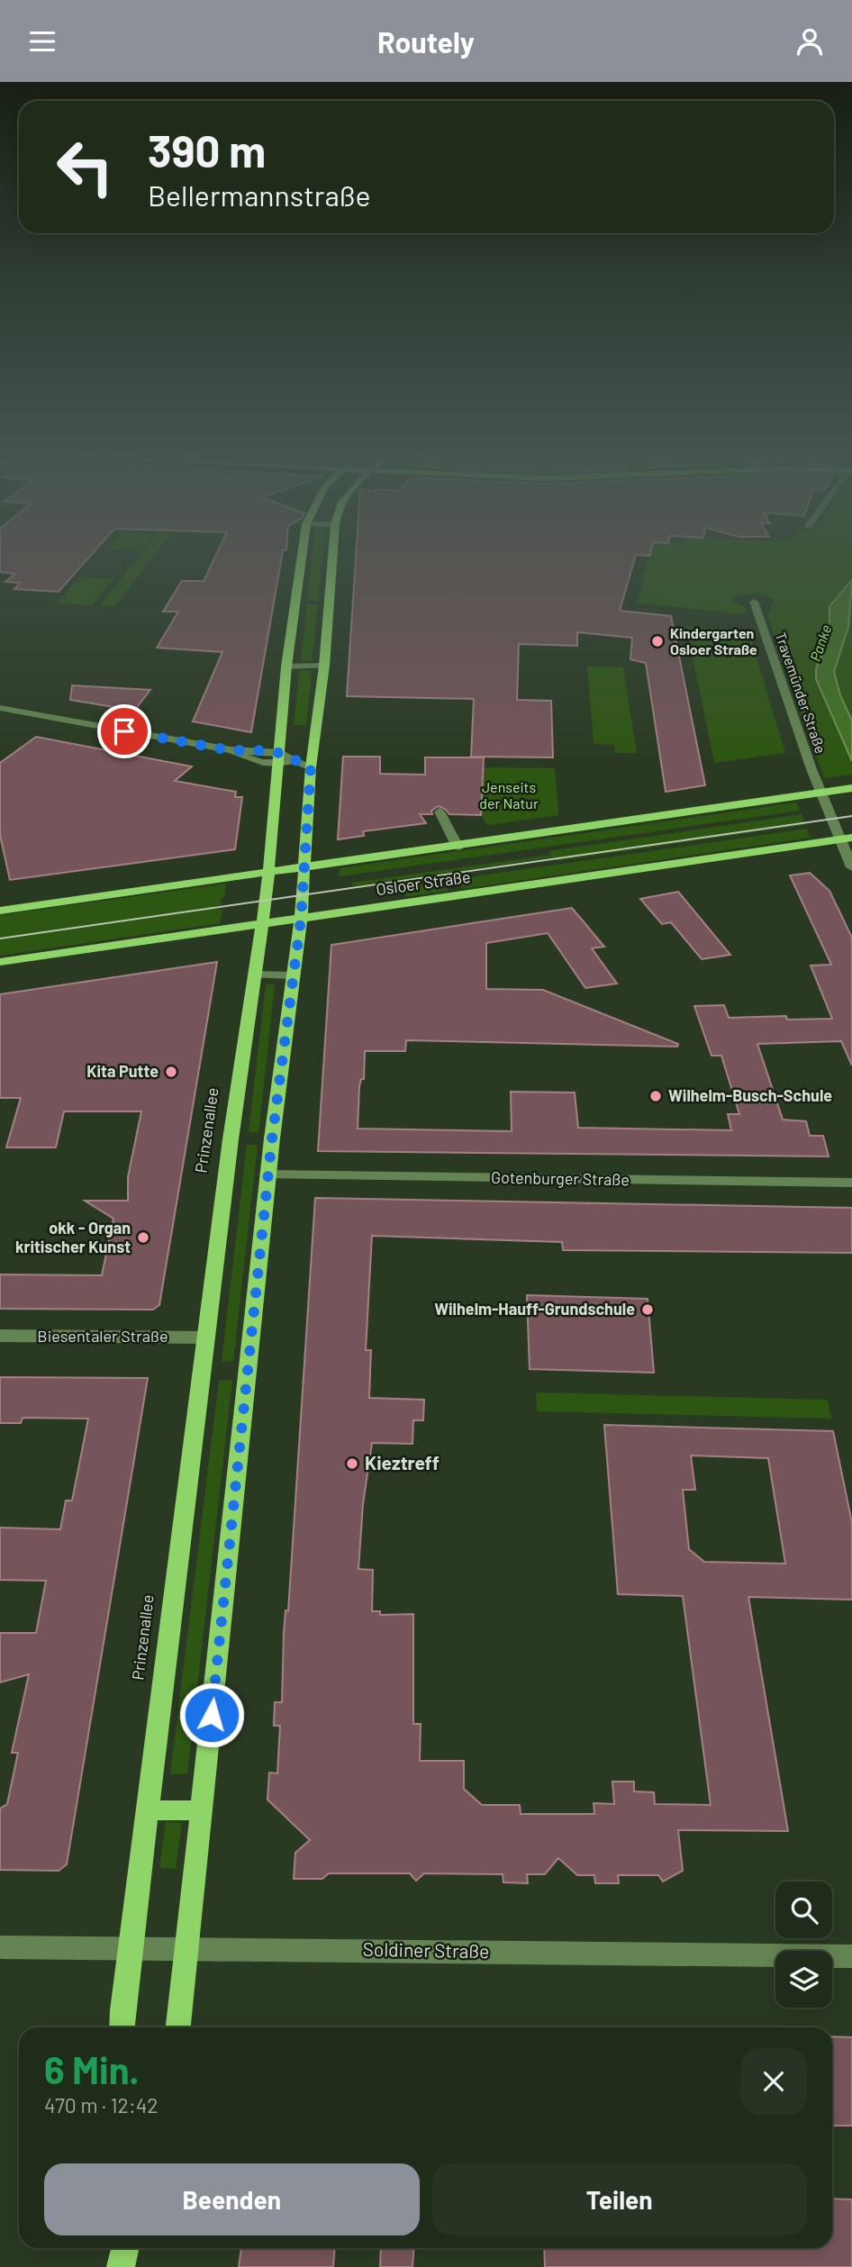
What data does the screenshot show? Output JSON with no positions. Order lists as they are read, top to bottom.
{
  "streets": {
    "main road": ["Osloer Straße", "Prinzenallee"],
    "street": [
      "Travemünder Straße",
      "Gotenburger Straße",
      "Biesentaler Straße",
      "Soldiner Straße"
    ]
  },
  "crossings": [
    ["Travemünder Straße", "Osloer Straße"],
    ["Osloer Straße", "Prinzenallee"],
    ["Prinzenallee", "Biesentaler Straße"],
    ["Prinzenallee", "Soldiner Straße"]
  ],
  "water": ["Panke"],
  "parks": ["Jenseits der Natur"],
  "places": [
    "Kindergarten Osloer Straße",
    "Kita Putte",
    "Wilhelm-Busch-Schule",
    "okk - Organ kritischer Kunst",
    "Wilhelm-Hauff-Grundschule",
    "Kieztreff"
  ],
  "page": {
    "header": "Routely",
    "turn": ["390 m", "Bellermannstraße"],
    "heading": ["6 Min.", "470 m · 12:42"],
    "buttons": ["Beenden", "Teilen"]
  }
}
